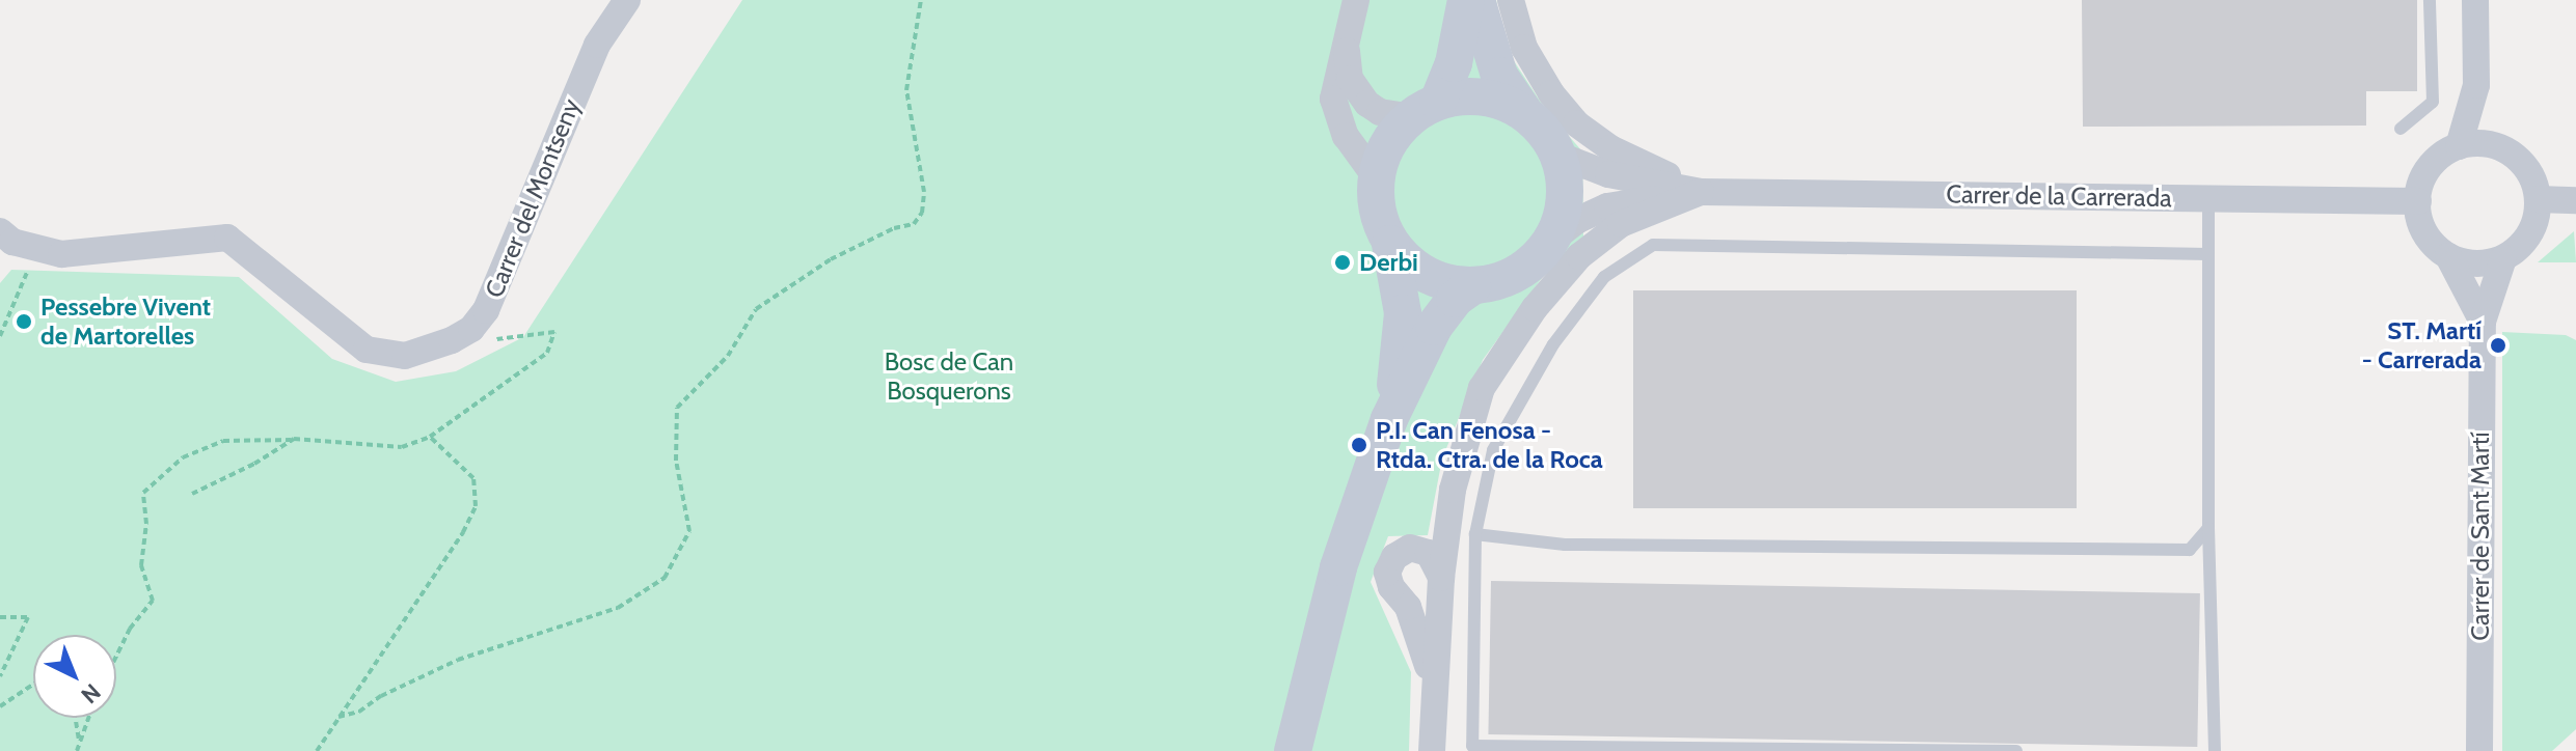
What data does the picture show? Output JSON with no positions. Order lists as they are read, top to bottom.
{
  "streets": {
    "street": ["Carrer de la Carrerada", "Carrer del Montseny", "Carrer de Sant Martí"]
  },
  "crossings": [
    ["Carrer de la Carrerada", "Carrer de Sant Martí"]
  ],
  "parks": ["Bosc de Can Bosquerons"],
  "places": [
    "Derbi",
    "Pessebre Vivent de Martorelles",
    "ST. Martí - Carrerada",
    "P.I. Can Fenosa - Rtda. Ctra. de la Roca"
  ],
  "north": "bottom right"
}
